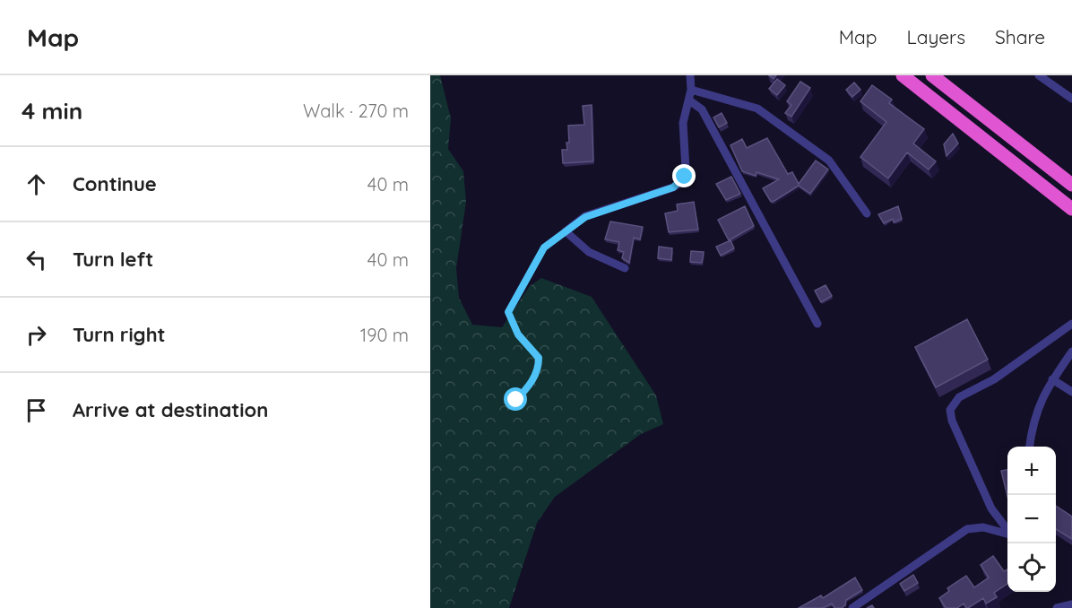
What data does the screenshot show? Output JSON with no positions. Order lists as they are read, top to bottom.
{
  "page": {
    "header": "Map",
    "nav": ["Map", "Layers", "Share"],
    "heading": ["4 min", "Walk · 270 m"],
    "list": [
      ["Continue", "40 m"],
      ["Turn left", "40 m"],
      ["Turn right", "190 m"],
      "Arrive at destination"
    ],
    "map_buttons": ["+", "−"]
  }
}
